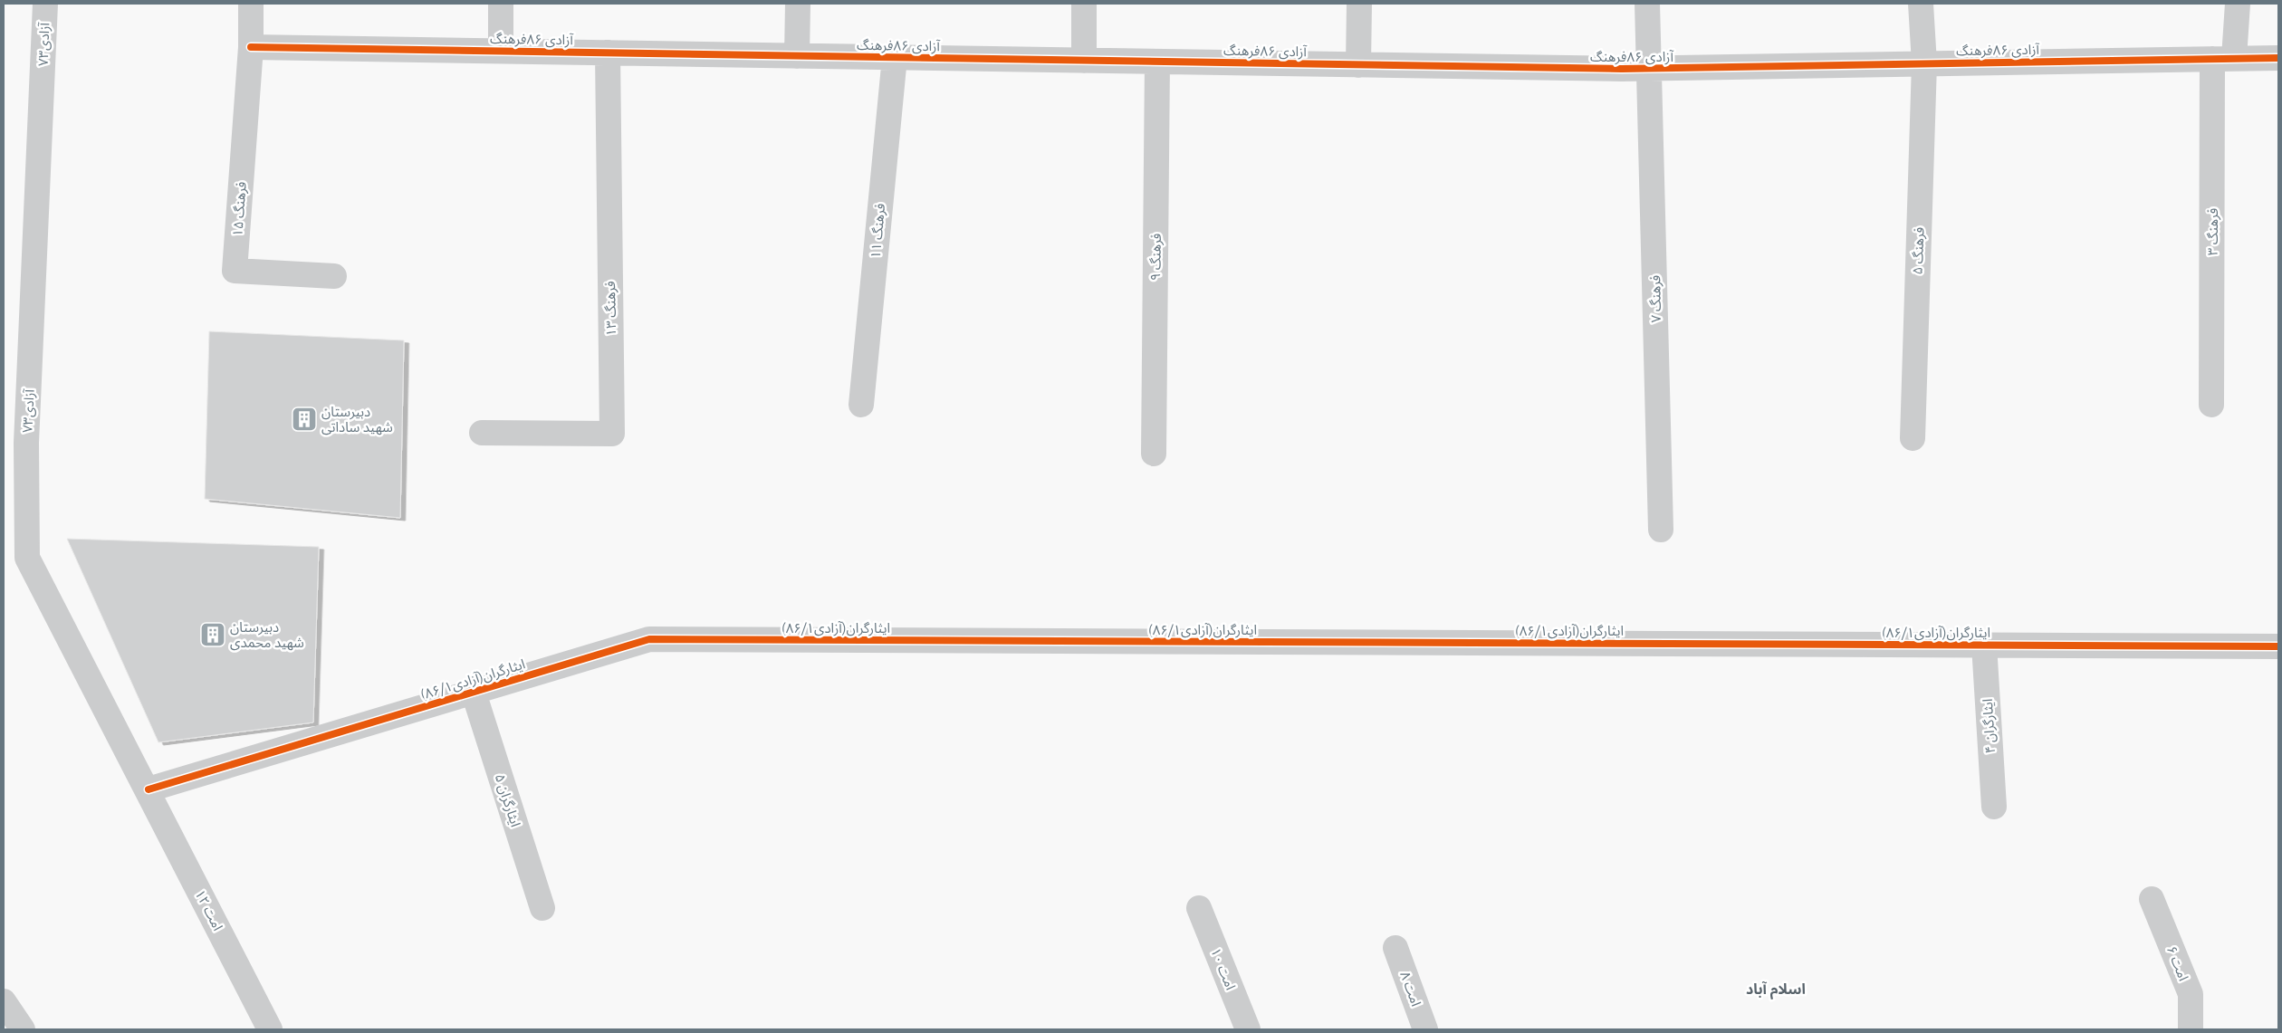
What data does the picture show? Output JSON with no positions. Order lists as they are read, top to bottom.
{
  "streets": {
    "street": [
      "آزادی ۸۶فرهنگ",
      "آزادی۷۳",
      "فرهنگ ۱۵",
      "فرهنگ ۱۱",
      "فرهنگ ۳",
      "فرهنگ ۵",
      "فرهنگ ۹",
      "فرهنگ ۷",
      "فرهنگ ۱۳",
      "ایثارگران(آزادی۸۶/۱)",
      "ایثارگران ۴",
      "ایثارگران ۵",
      "امت ۱۲",
      "امت ۶",
      "امت ۱۰",
      "امت ۸"
    ]
  },
  "crossings": [
    ["آزادی ۸۶فرهنگ", "فرهنگ ۱۵"],
    ["آزادی ۸۶فرهنگ", "فرهنگ ۱۱"],
    ["آزادی ۸۶فرهنگ", "فرهنگ ۳"],
    ["آزادی ۸۶فرهنگ", "فرهنگ ۵"],
    ["آزادی ۸۶فرهنگ", "فرهنگ ۹"],
    ["آزادی ۸۶فرهنگ", "فرهنگ ۷"],
    ["آزادی ۸۶فرهنگ", "فرهنگ ۱۳"],
    ["آزادی۷۳", "ایثارگران(آزادی۸۶/۱)"],
    ["آزادی۷۳", "امت ۱۲"],
    ["ایثارگران(آزادی۸۶/۱)", "ایثارگران ۴"],
    ["ایثارگران(آزادی۸۶/۱)", "ایثارگران ۵"],
    ["ایثارگران(آزادی۸۶/۱)", "امت ۱۲"]
  ],
  "districts": ["اسلام آباد"],
  "places": {
    "building": ["دبیرستان شهید ساداتی", "دبیرستان شهید محمدی"]
  }
}
